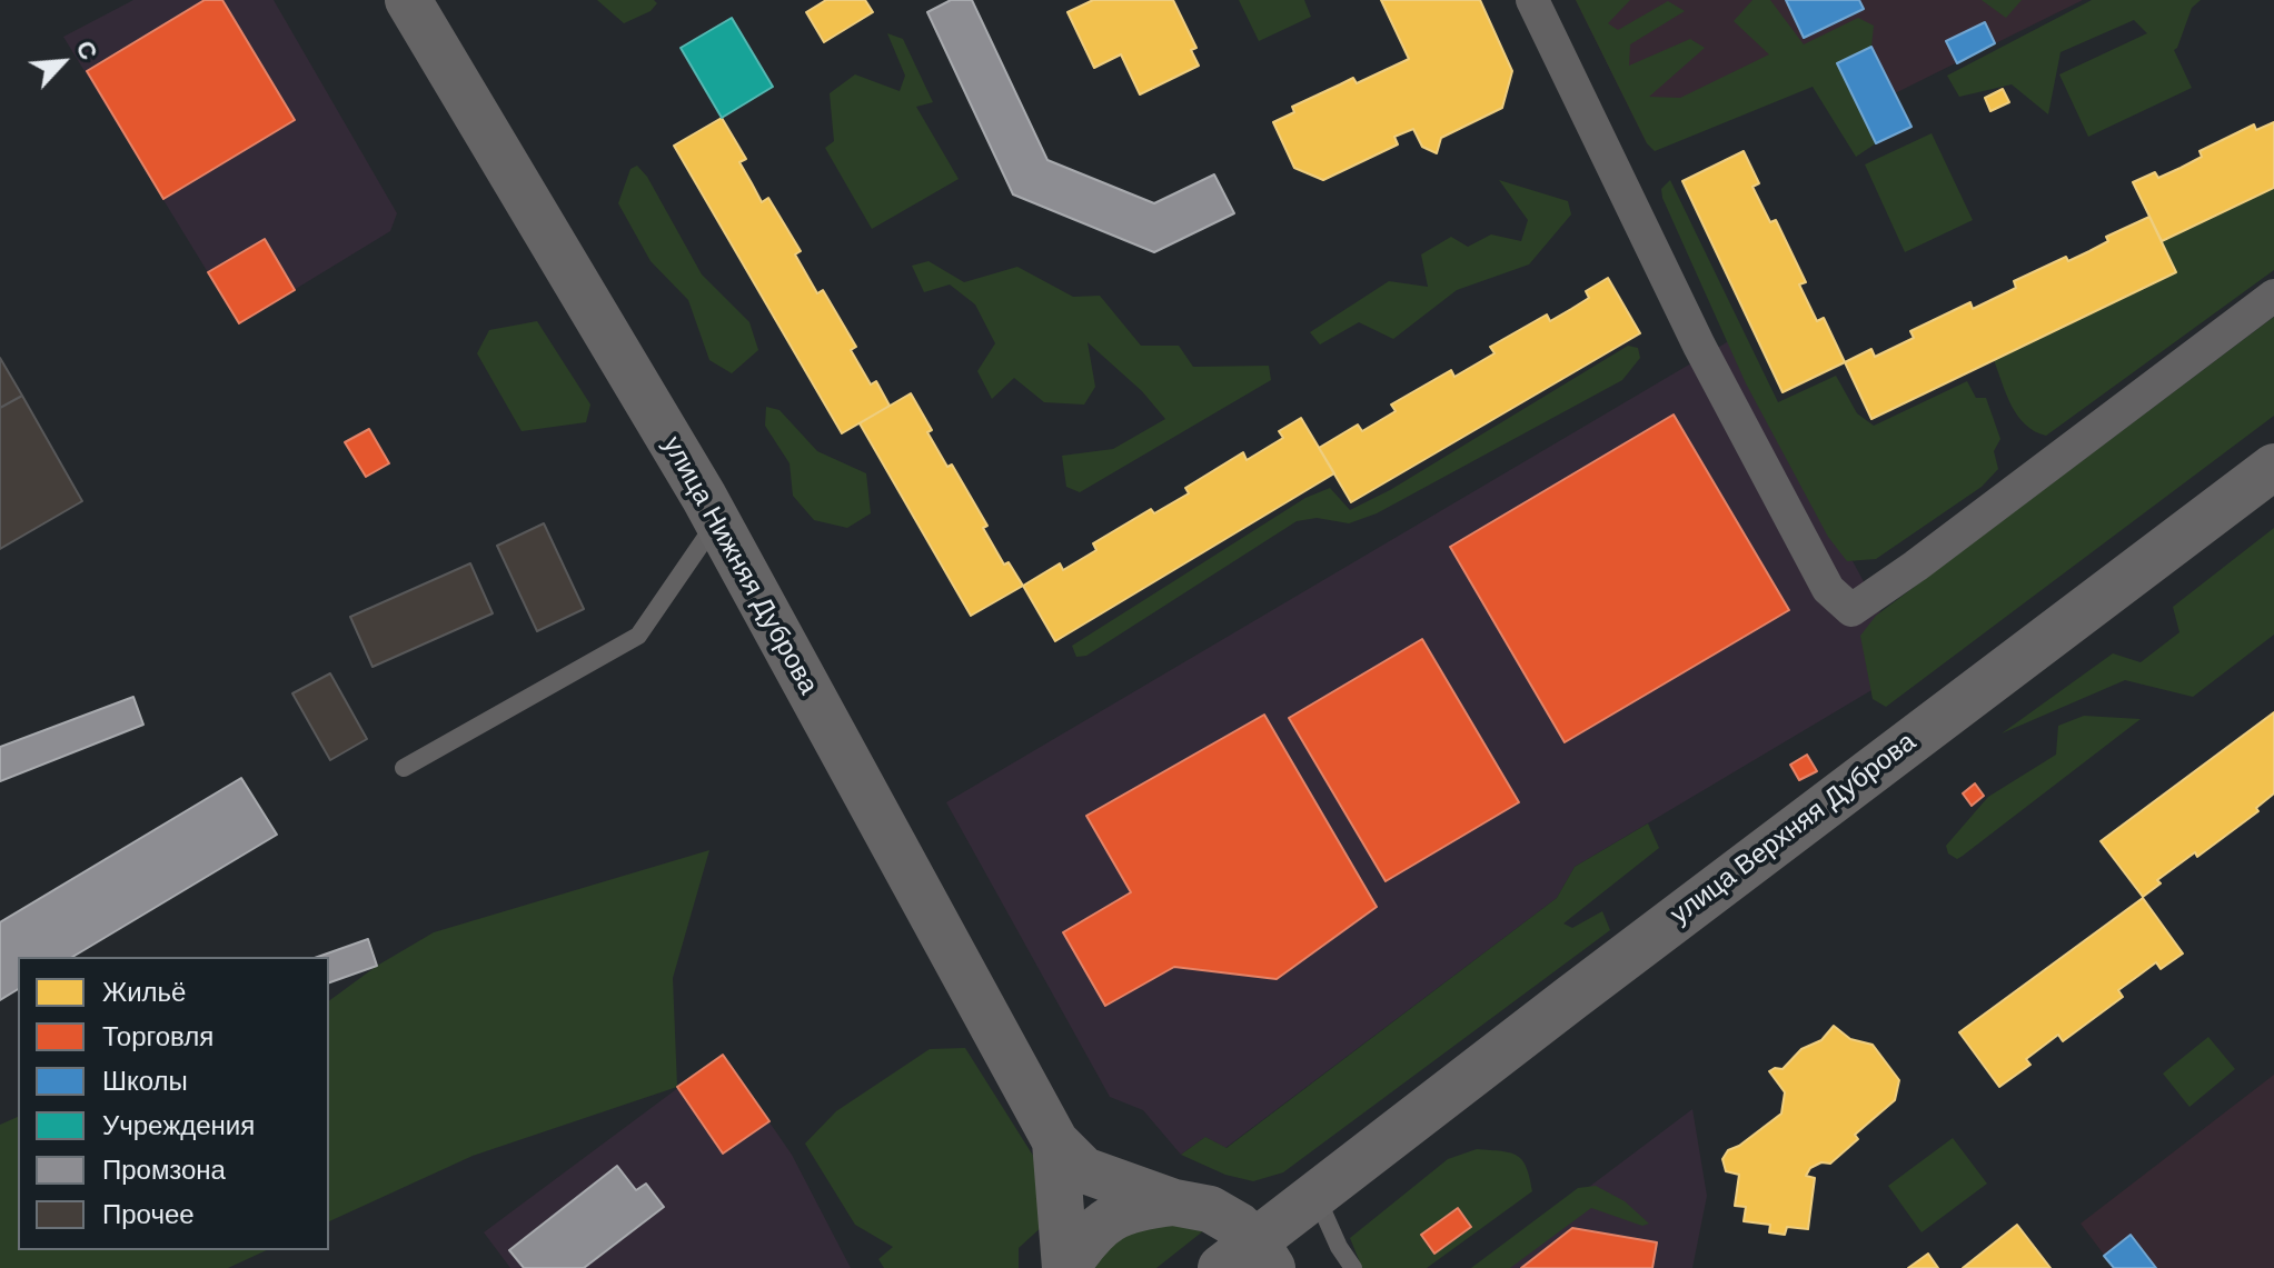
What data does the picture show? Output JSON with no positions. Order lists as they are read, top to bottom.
{
  "streets": {
    "street": ["улица Нижняя Дуброва", "улица Верхняя Дуброва"]
  },
  "crossings": [
    ["улица Нижняя Дуброва", "улица Верхняя Дуброва"]
  ],
  "legend": [
    "Жильё",
    "Торговля",
    "Школы",
    "Учреждения",
    "Промзона",
    "Прочее"
  ],
  "north": "top right"
}
